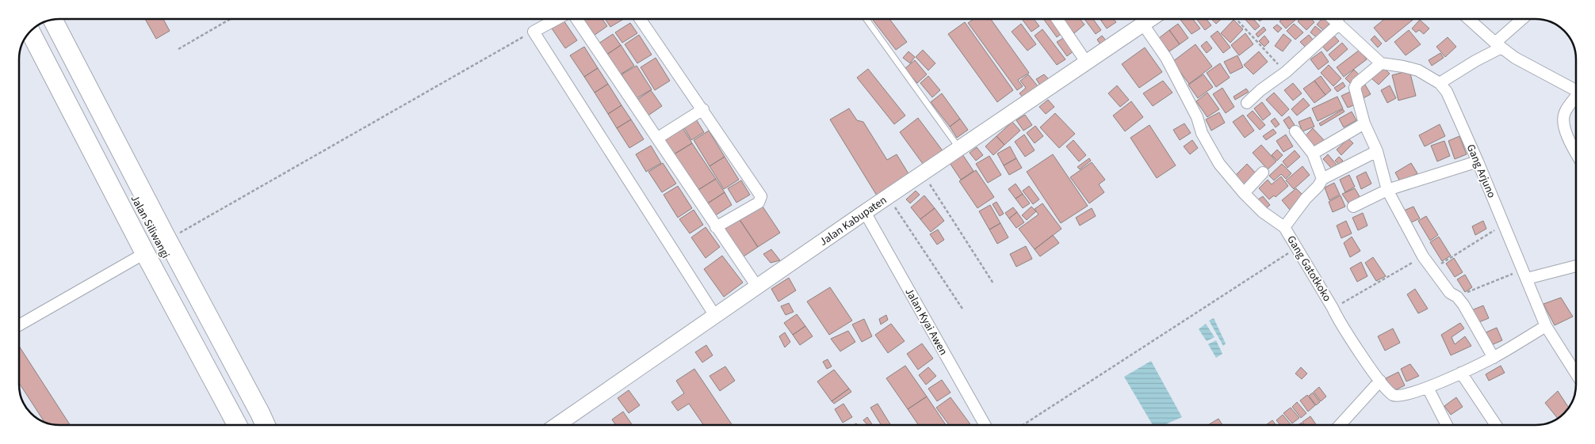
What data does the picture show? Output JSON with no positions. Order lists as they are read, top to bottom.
{
  "streets": {
    "highway": ["Jalan Siliwangi"],
    "main road": ["Jalan Kabupaten"],
    "street": ["Gang Arjuno", "Gang Gatotkoko", "Jalan Kyai Awen"]
  },
  "crossings": [
    ["Gang Arjuno", "Gang Gatotkoko"],
    ["Jalan Kabupaten", "Gang Gatotkoko"],
    ["Jalan Kabupaten", "Jalan Kyai Awen"]
  ]
}
